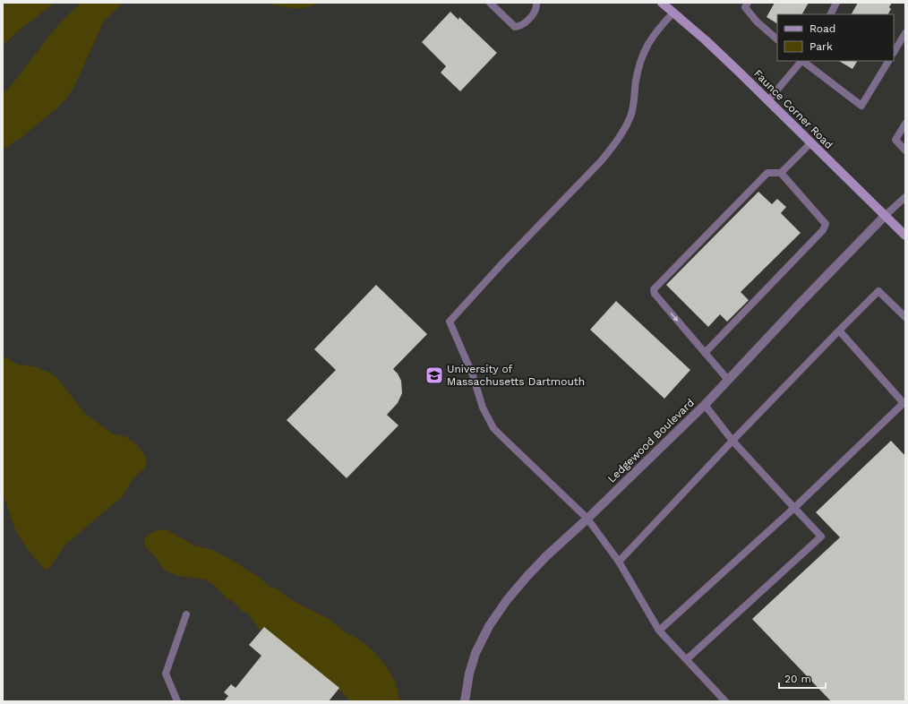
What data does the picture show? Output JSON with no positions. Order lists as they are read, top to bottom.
{
  "streets": {
    "main road": ["Faunce Corner Road"],
    "street": ["Ledgewood Boulevard"]
  },
  "crossings": [
    ["Faunce Corner Road", "Ledgewood Boulevard"]
  ],
  "places": {
    "school or university": ["University of Massachusetts Dartmouth"]
  },
  "legend": ["Road", "Park"],
  "scale_bar": "20 m"
}
